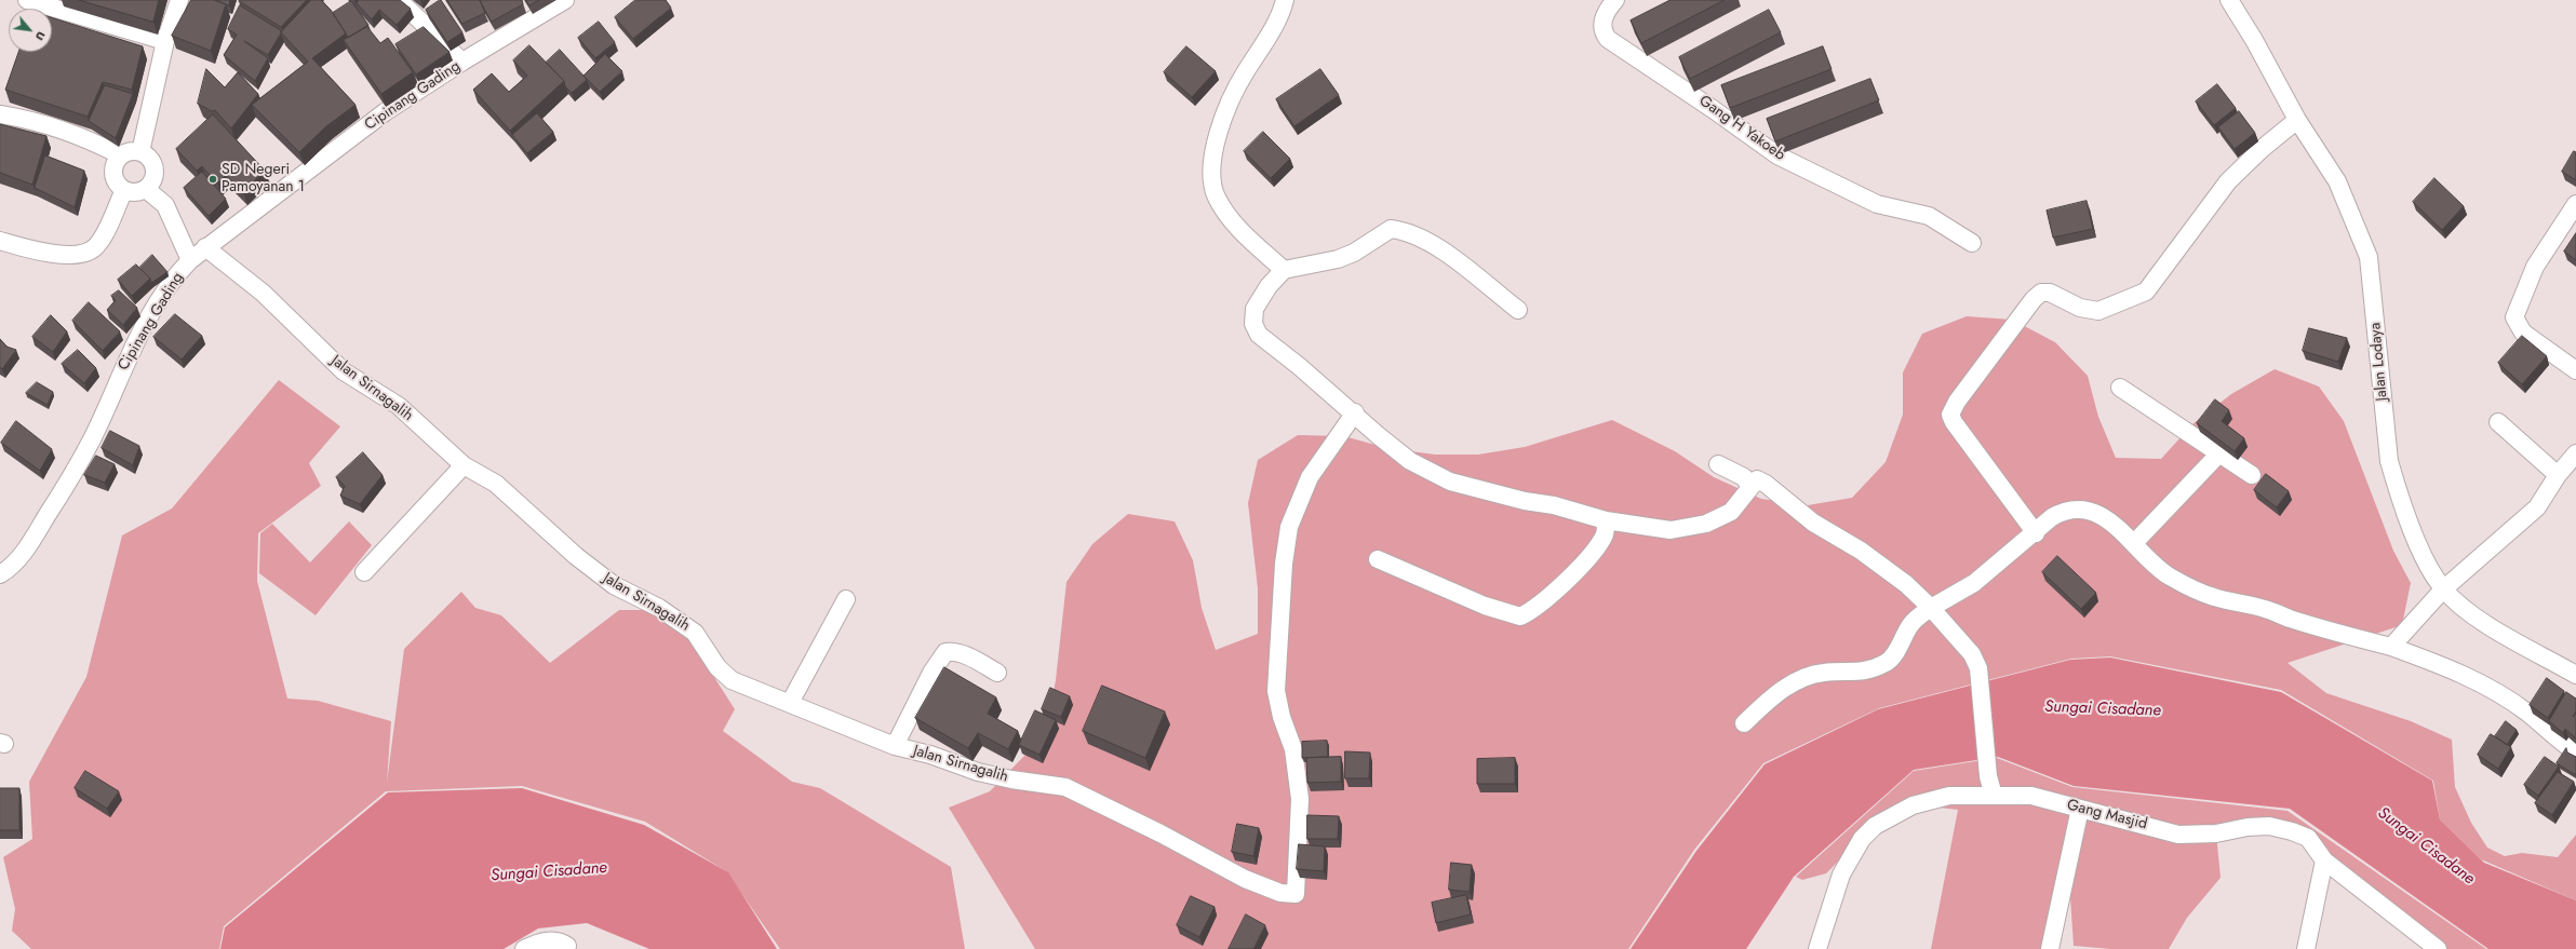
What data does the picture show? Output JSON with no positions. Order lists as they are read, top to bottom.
{
  "streets": {
    "street": [
      "Cipinang Gading",
      "Gang H Yakoeb",
      "Jalan Lodaya",
      "Jalan Sirnagalih",
      "Gang Masjid"
    ]
  },
  "crossings": [
    ["Cipinang Gading", "Jalan Sirnagalih"]
  ],
  "water": ["Sungai Cisadane"],
  "places": ["SD Negeri Pamoyanan 1"],
  "north": "bottom right"
}
